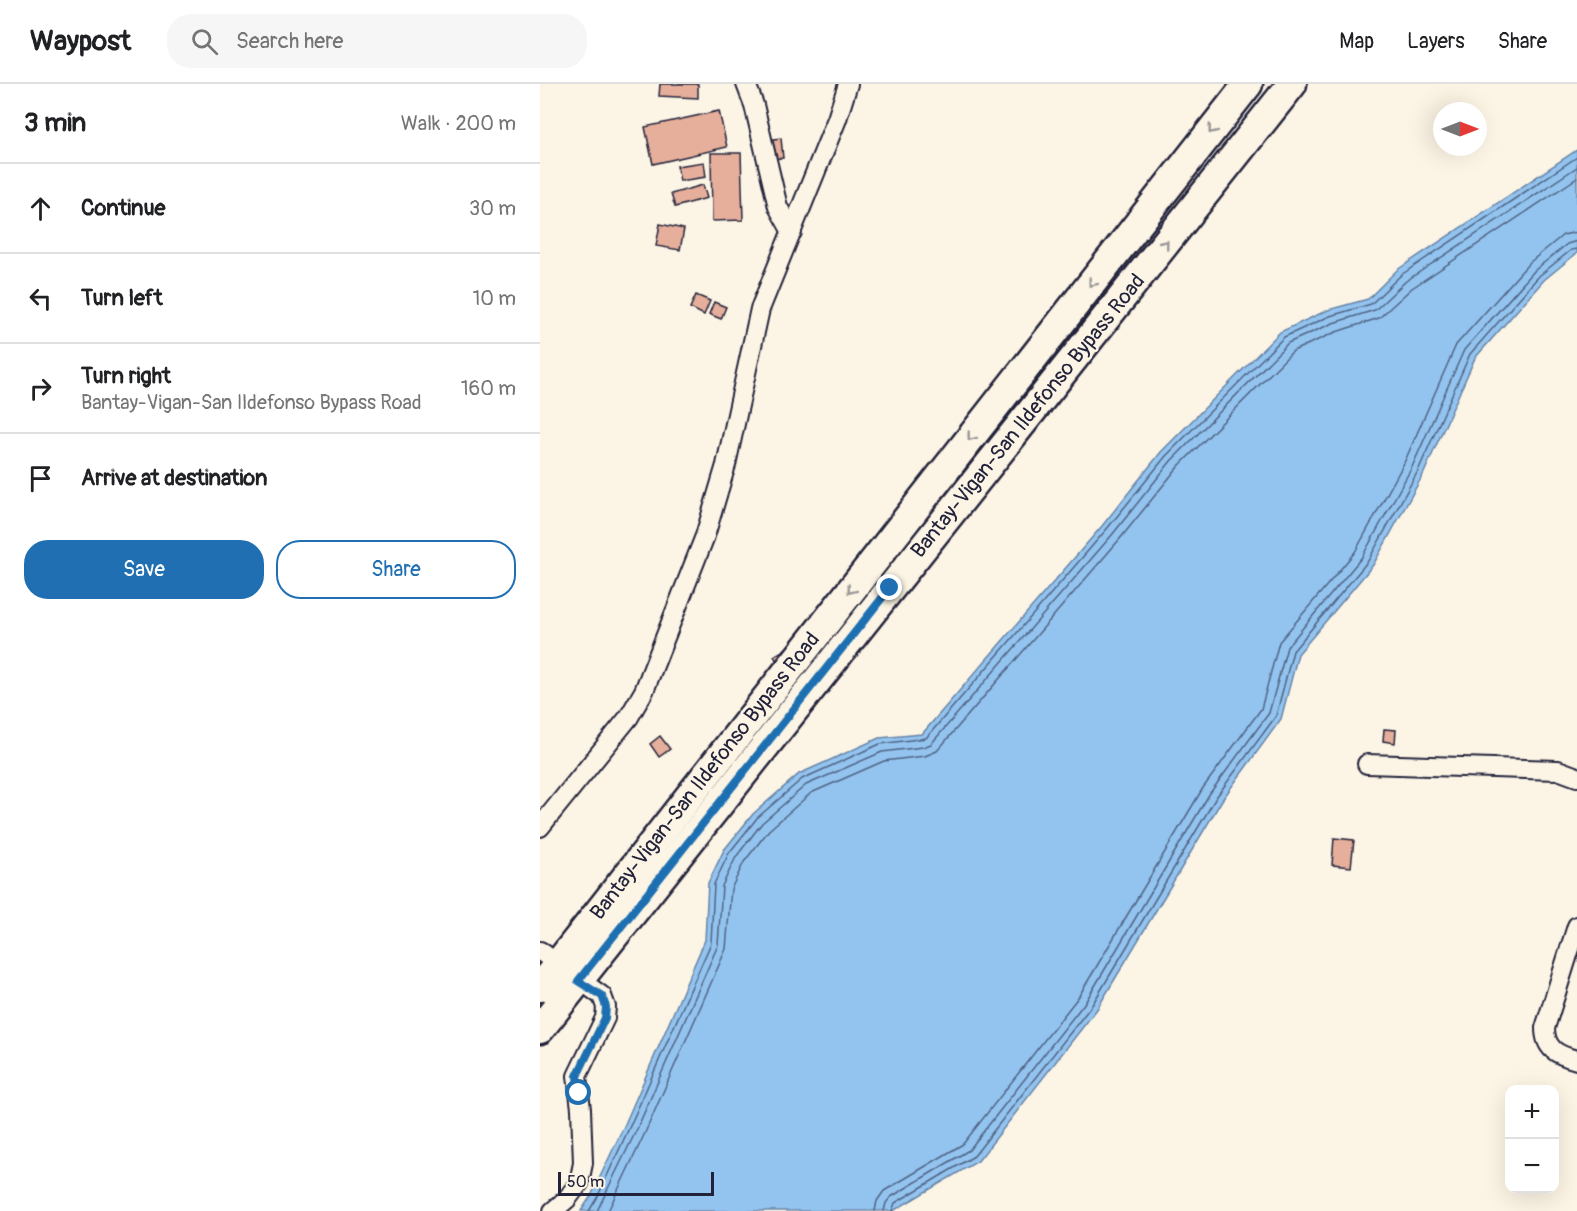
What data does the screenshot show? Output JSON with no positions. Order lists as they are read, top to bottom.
{
  "streets": {
    "main road": ["Bantay-Vigan-San Ildefonso Bypass Road"]
  },
  "scale_bar": "50 m",
  "north": "right",
  "page": {
    "header": "Waypost",
    "search": "Search here",
    "nav": ["Map", "Layers", "Share"],
    "heading": ["3 min", "Walk · 200 m"],
    "list": [
      ["Continue", "30 m"],
      ["Turn left", "10 m"],
      ["Turn right", "Bantay-Vigan-San Ildefonso Bypass Road", "160 m"],
      "Arrive at destination"
    ],
    "buttons": ["Save", "Share"],
    "map_buttons": ["+", "−"],
    "scale": "50 m"
  }
}
